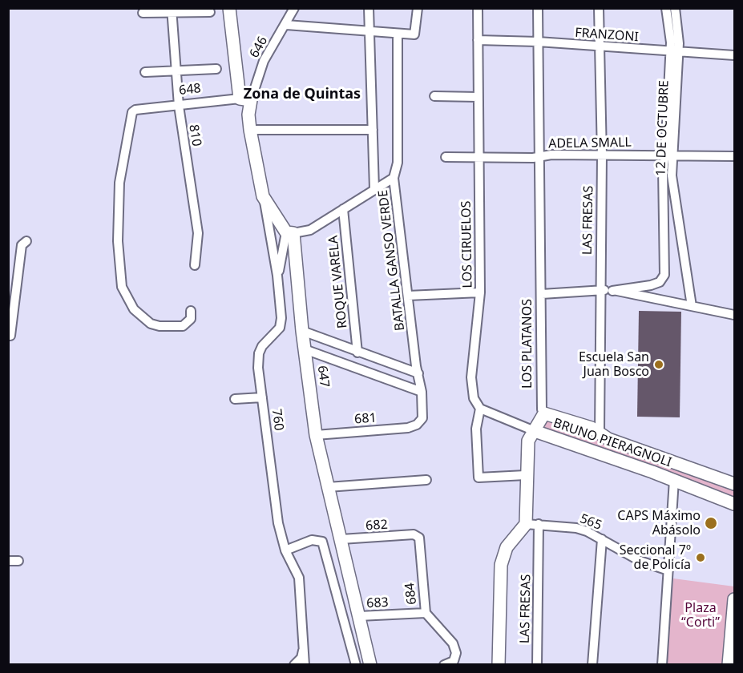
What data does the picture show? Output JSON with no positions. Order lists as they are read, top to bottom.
{
  "streets": {
    "street": [
      "FRANZONI",
      "646",
      "648",
      "12 DE OCTUBRE",
      "810",
      "ADELA SMALL",
      "LAS FRESAS",
      "LOS CIRUELOS",
      "BATALLA GANSO VERDE",
      "ROQUE VARELA",
      "LOS PLATANOS",
      "647",
      "681",
      "760",
      "BRUNO PIERAGNOLI",
      "565",
      "682",
      "684",
      "683"
    ]
  },
  "crossings": [
    ["FRANZONI", "12 DE OCTUBRE"],
    ["FRANZONI", "LAS FRESAS"],
    ["FRANZONI", "LOS CIRUELOS"],
    ["FRANZONI", "LOS PLATANOS"],
    ["646", "648"],
    ["646", "647"],
    ["648", "810"],
    ["648", "647"],
    ["12 DE OCTUBRE", "ADELA SMALL"],
    ["ADELA SMALL", "LAS FRESAS"],
    ["ADELA SMALL", "LOS CIRUELOS"],
    ["ADELA SMALL", "LOS PLATANOS"],
    ["LAS FRESAS", "BRUNO PIERAGNOLI"],
    ["LAS FRESAS", "565"],
    ["LOS CIRUELOS", "BRUNO PIERAGNOLI"],
    ["BATALLA GANSO VERDE", "681"],
    ["LOS PLATANOS", "BRUNO PIERAGNOLI"],
    ["647", "681"],
    ["647", "760"],
    ["647", "682"],
    ["647", "683"],
    ["682", "684"],
    ["684", "683"]
  ],
  "districts": ["Zona de Quintas"],
  "parks": ["Plaza “Corti”"],
  "places": ["Escuela San Juan Bosco", "CAPS Máximo Abásolo", "Seccional 7º de Policía"]
}
